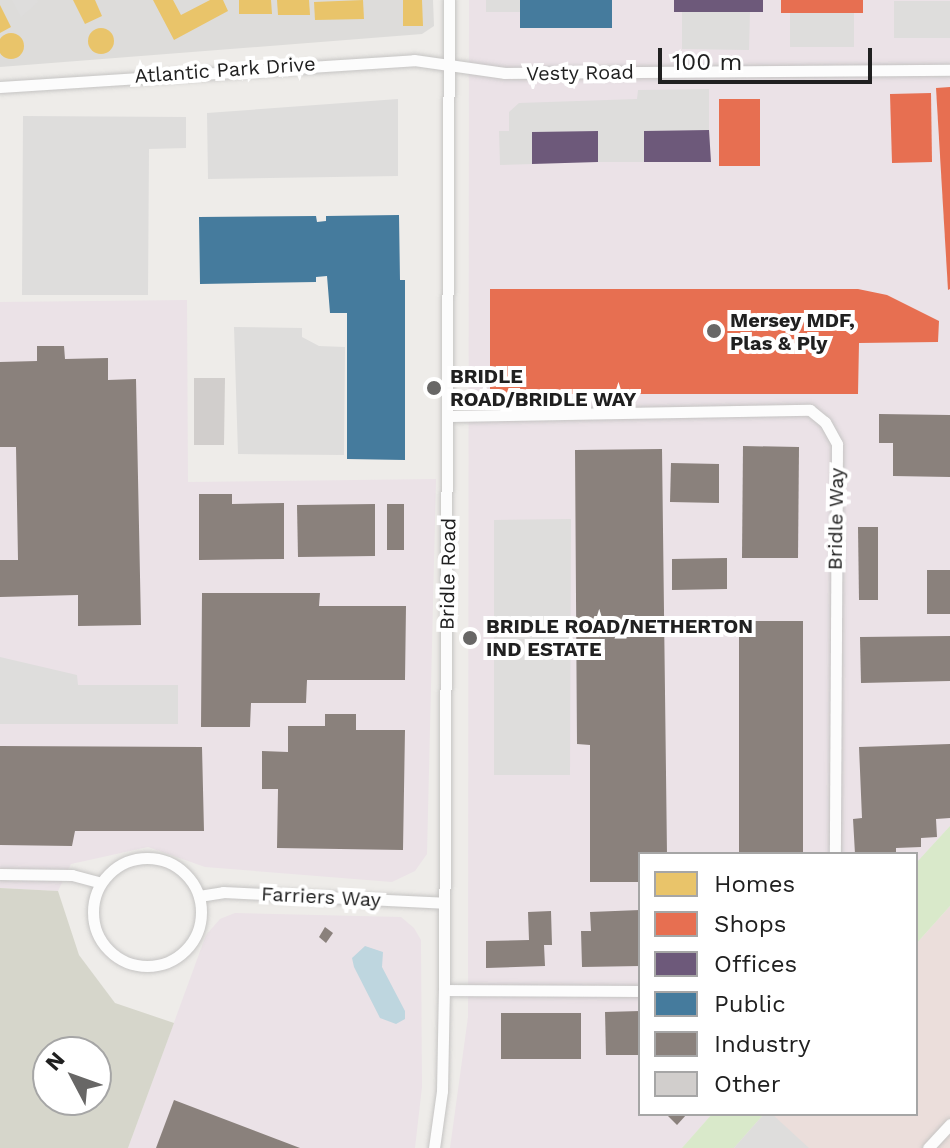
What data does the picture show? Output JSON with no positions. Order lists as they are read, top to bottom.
{
  "streets": {
    "street": [
      "Atlantic Park Drive",
      "Vesty Road",
      "Bridle Way",
      "Bridle Road",
      "Farriers Way"
    ]
  },
  "crossings": [
    ["Atlantic Park Drive", "Vesty Road"],
    ["Atlantic Park Drive", "Bridle Road"],
    ["Vesty Road", "Bridle Road"],
    ["Bridle Way", "Bridle Road"],
    ["Bridle Road", "Farriers Way"]
  ],
  "places": ["Mersey MDF, Plas & Ply", "BRIDLE ROAD/BRIDLE WAY", "BRIDLE ROAD/NETHERTON IND ESTATE"],
  "legend": [
    "Homes",
    "Shops",
    "Offices",
    "Public",
    "Industry",
    "Other"
  ],
  "scale_bar": "100 m",
  "north": "top left"
}
